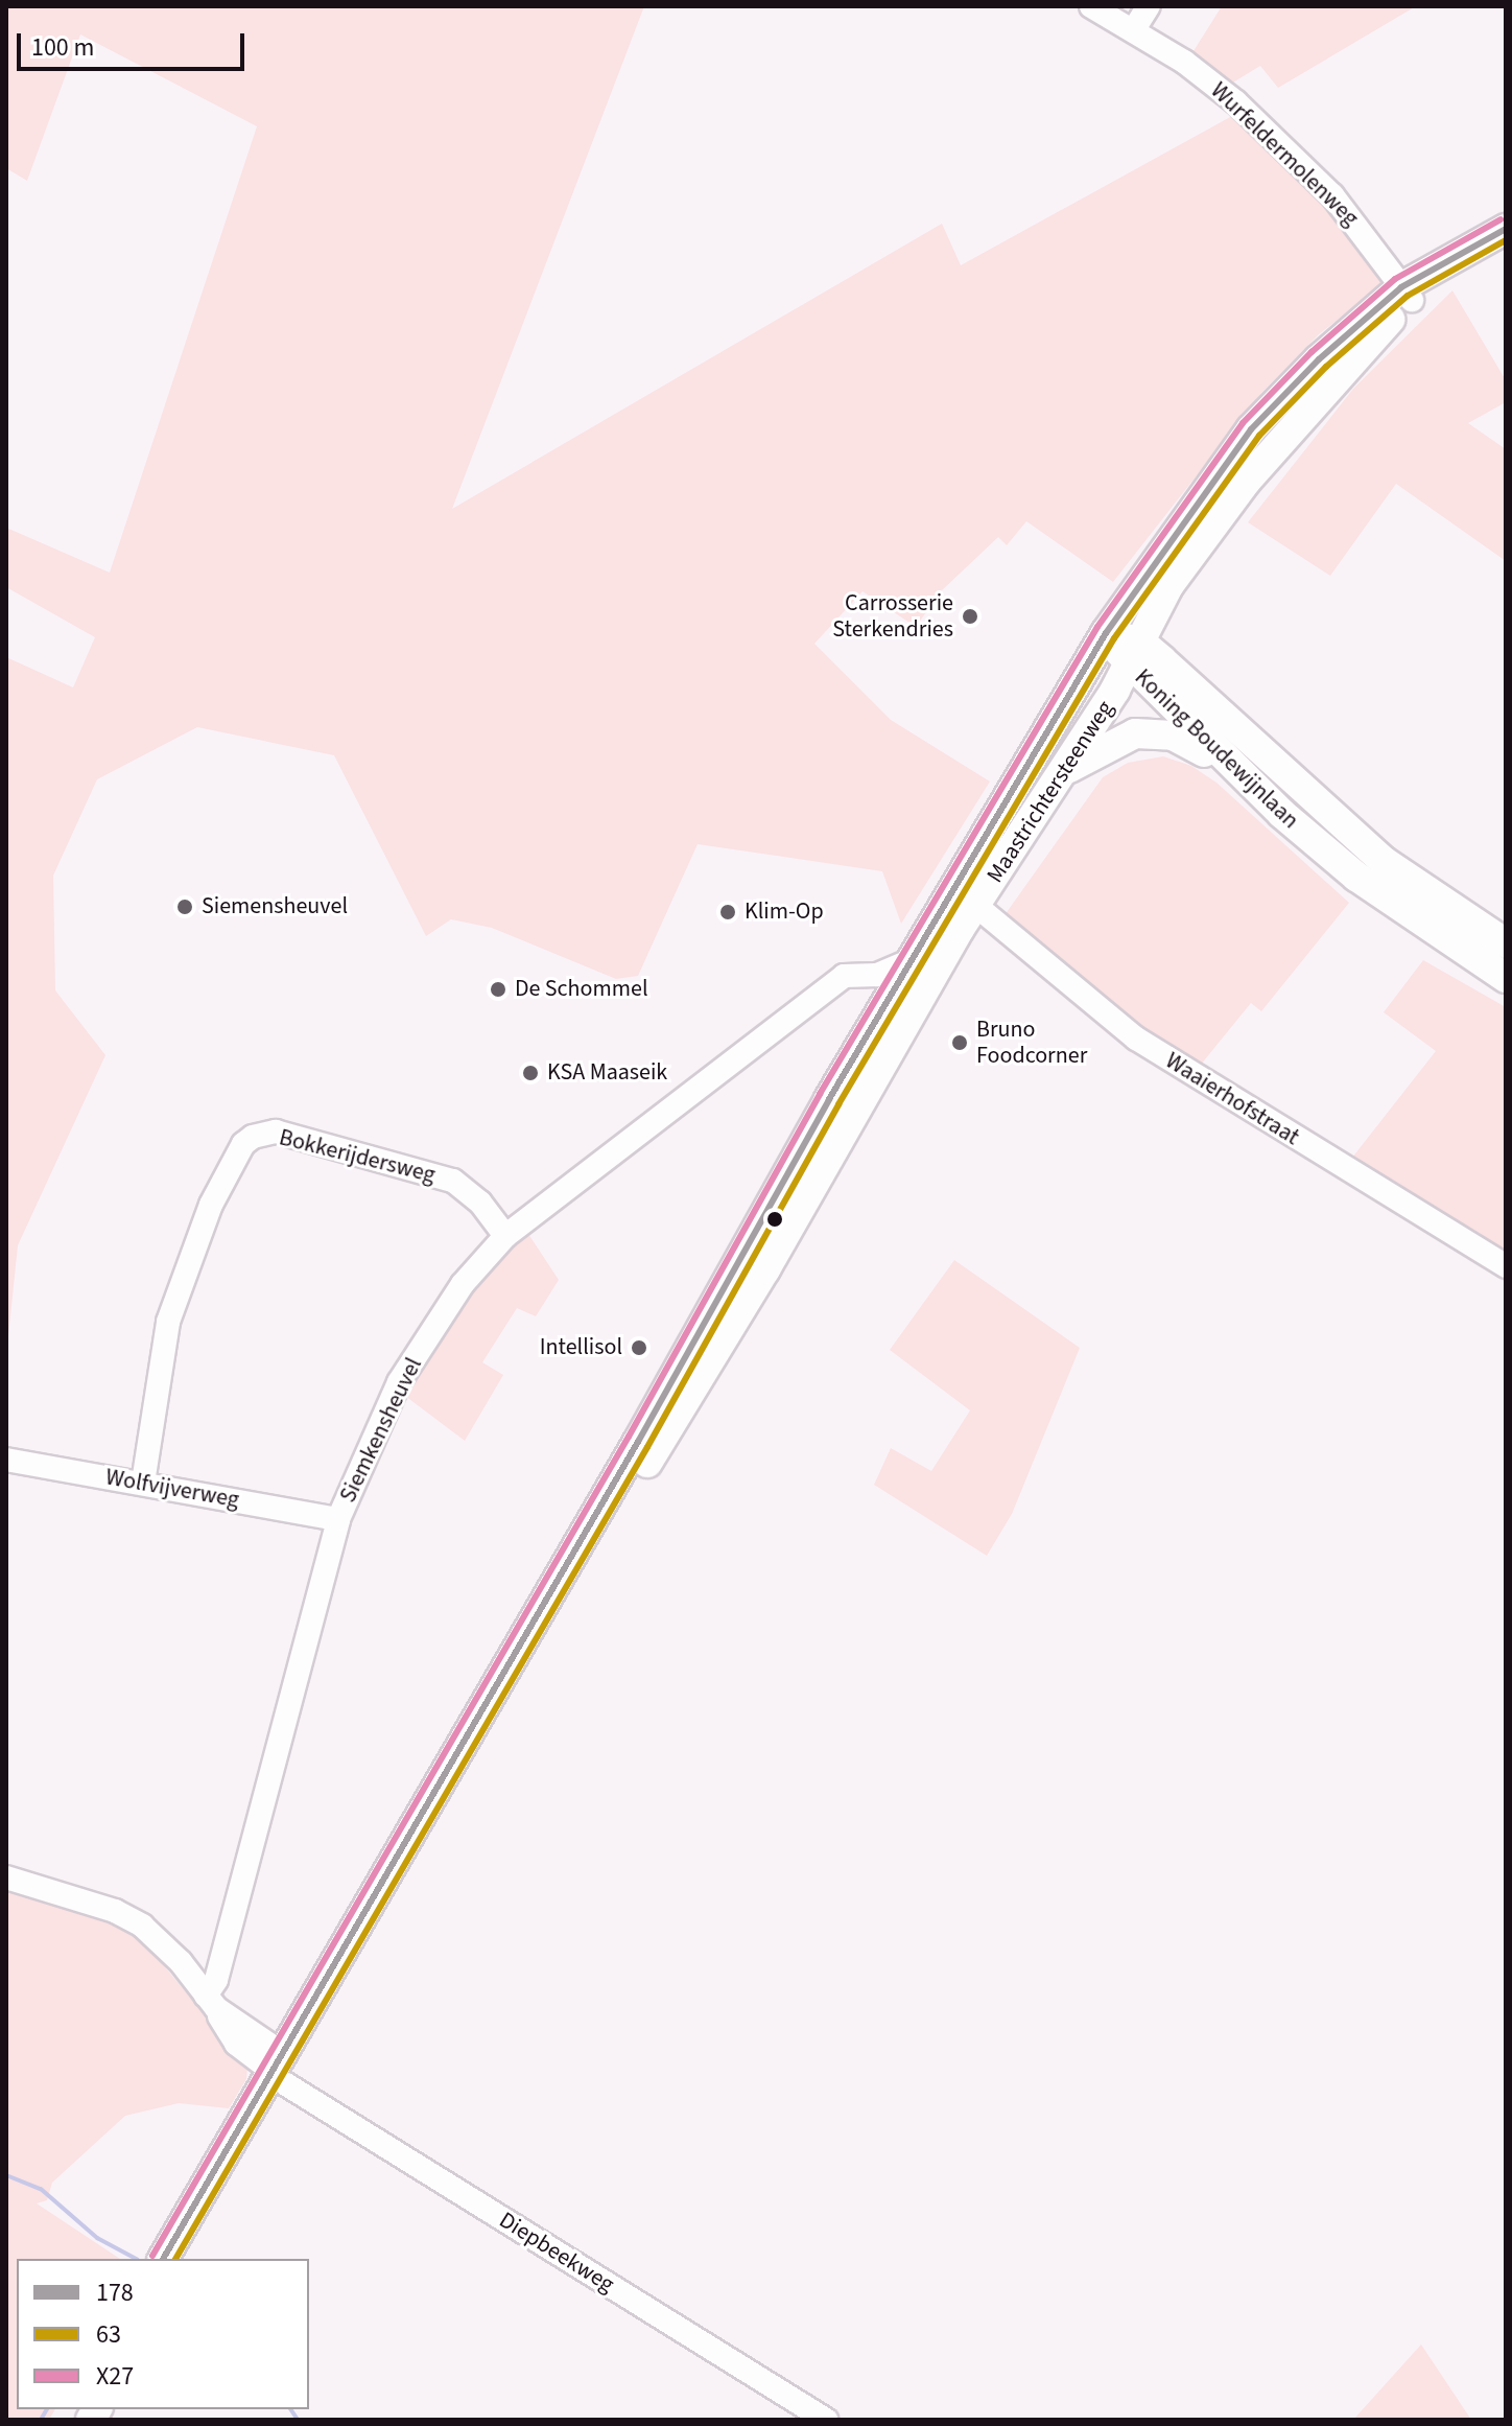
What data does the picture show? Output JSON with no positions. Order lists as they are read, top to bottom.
{
  "streets": {
    "main road": ["Koning Boudewijnlaan", "Maastrichtersteenweg"],
    "street": [
      "Wurfeldermolenweg",
      "Waaierhofstraat",
      "Bokkerijdersweg",
      "Siemkensheuvel",
      "Wolfvijverweg",
      "Diepbeekweg"
    ]
  },
  "crossings": [
    ["Wurfeldermolenweg", "Maastrichtersteenweg"],
    ["Koning Boudewijnlaan", "Maastrichtersteenweg"],
    ["Maastrichtersteenweg", "Waaierhofstraat"],
    ["Maastrichtersteenweg", "Siemkensheuvel"],
    ["Maastrichtersteenweg", "Diepbeekweg"],
    ["Bokkerijdersweg", "Siemkensheuvel"],
    ["Bokkerijdersweg", "Wolfvijverweg"],
    ["Siemkensheuvel", "Wolfvijverweg"],
    ["Siemkensheuvel", "Diepbeekweg"]
  ],
  "places": [
    "Carrosserie Sterkendries",
    "Siemensheuvel",
    "Klim-Op",
    "De Schommel",
    "Bruno Foodcorner",
    "KSA Maaseik",
    "Intellisol"
  ],
  "lines": ["transit line X27", "transit line 178", "transit line 63"],
  "legend": ["178", "63", "X27"],
  "scale_bar": "100 m"
}
